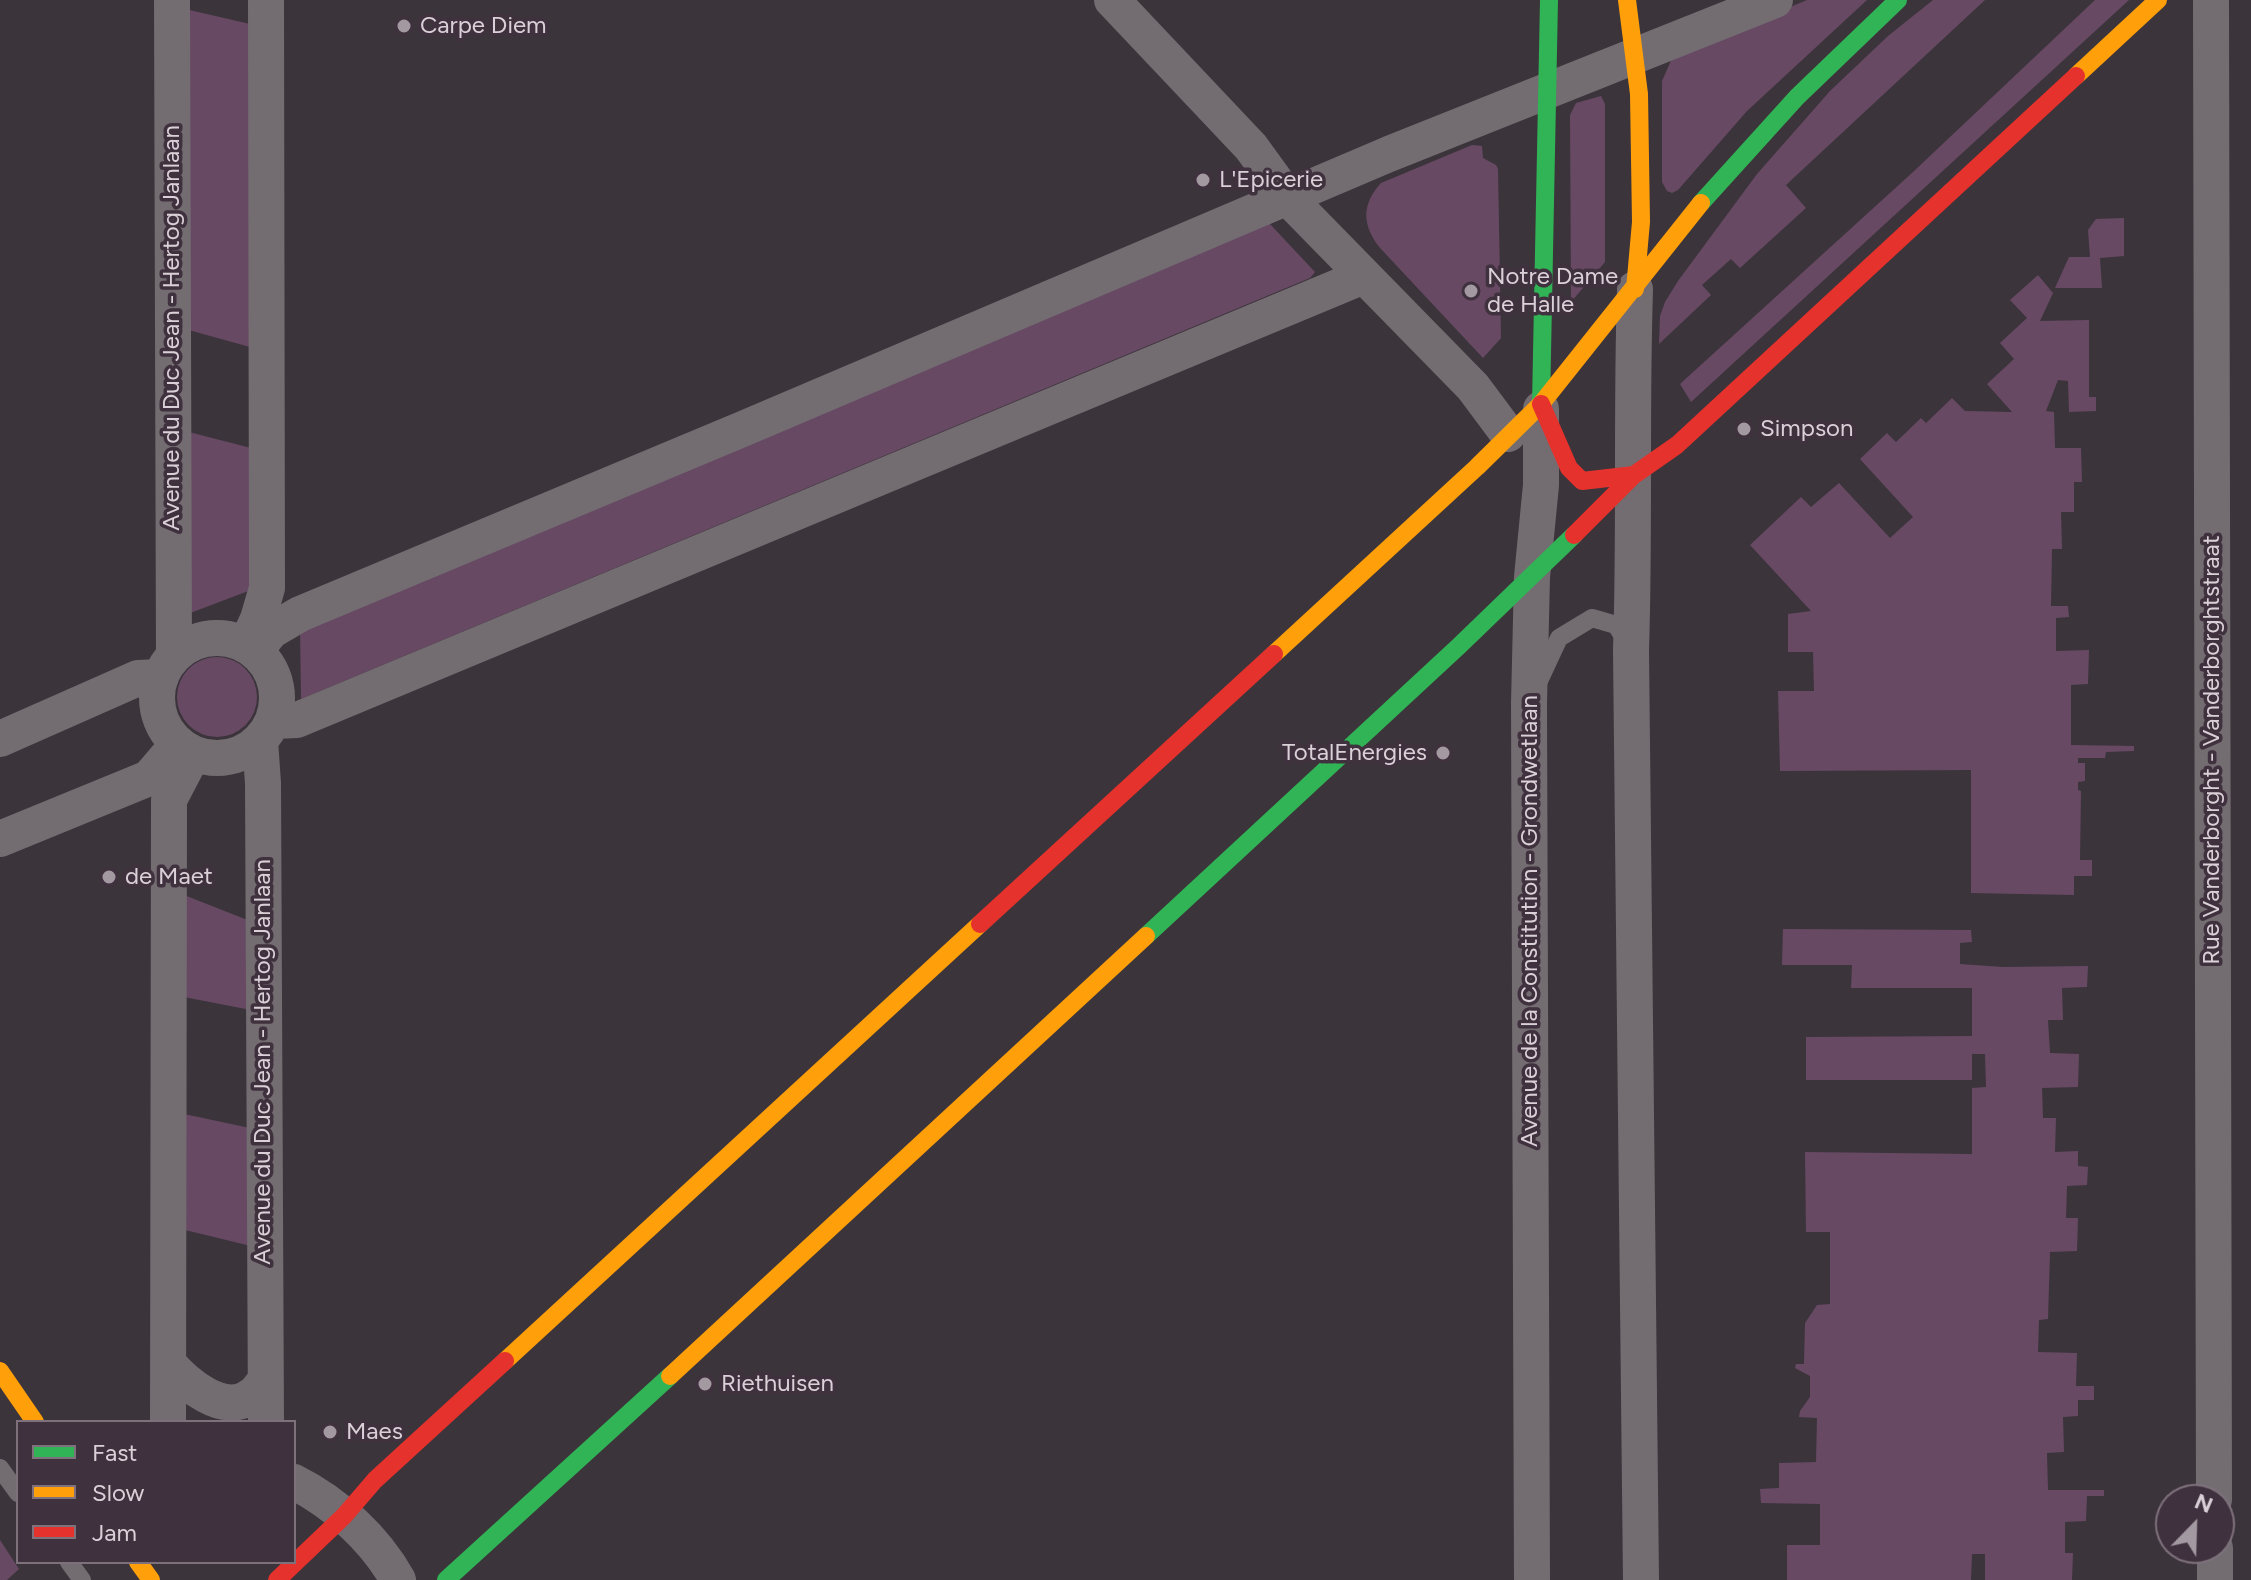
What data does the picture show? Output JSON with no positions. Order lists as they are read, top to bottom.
{
  "streets": {
    "street": ["Avenue du Duc Jean - Hertog Janlaan", "Rue Vanderborght - Vanderborghtstraat", "Avenue de la Constitution - Grondwetlaan"]
  },
  "places": [
    "Carpe Diem",
    "L'Epicerie",
    "Notre Dame de Halle",
    "Simpson",
    "TotalEnergies",
    "de Maet",
    "Riethuisen",
    "Maes"
  ],
  "legend": ["Fast", "Slow", "Jam"],
  "north": "top right"
}
